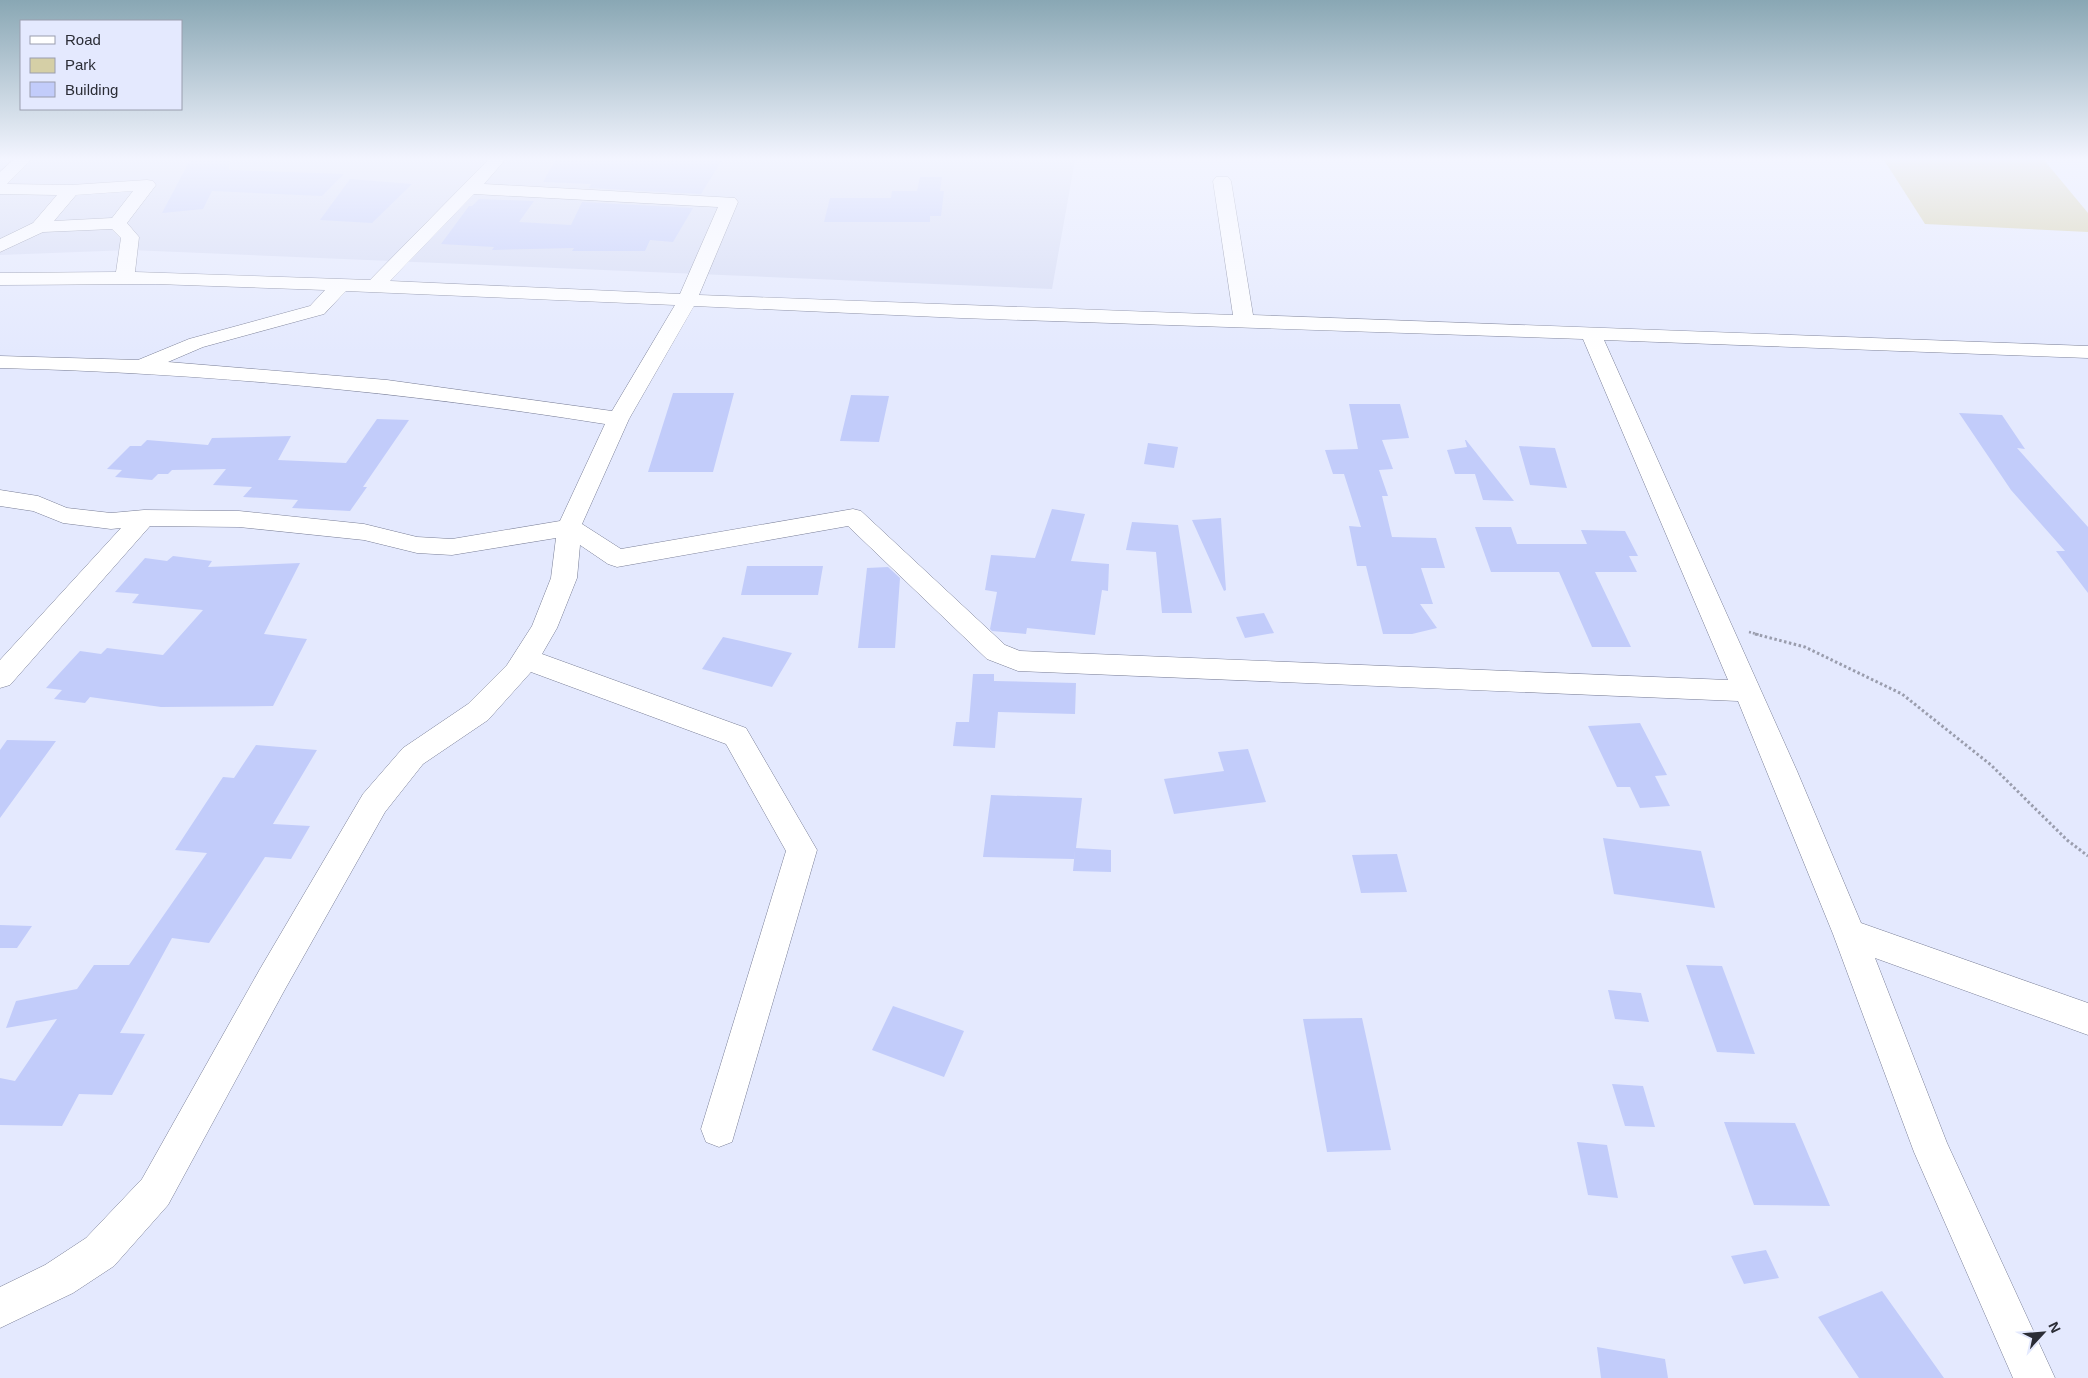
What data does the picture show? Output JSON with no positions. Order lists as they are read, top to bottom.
{
  "legend": ["Road", "Park", "Building"],
  "north": "top right"
}
